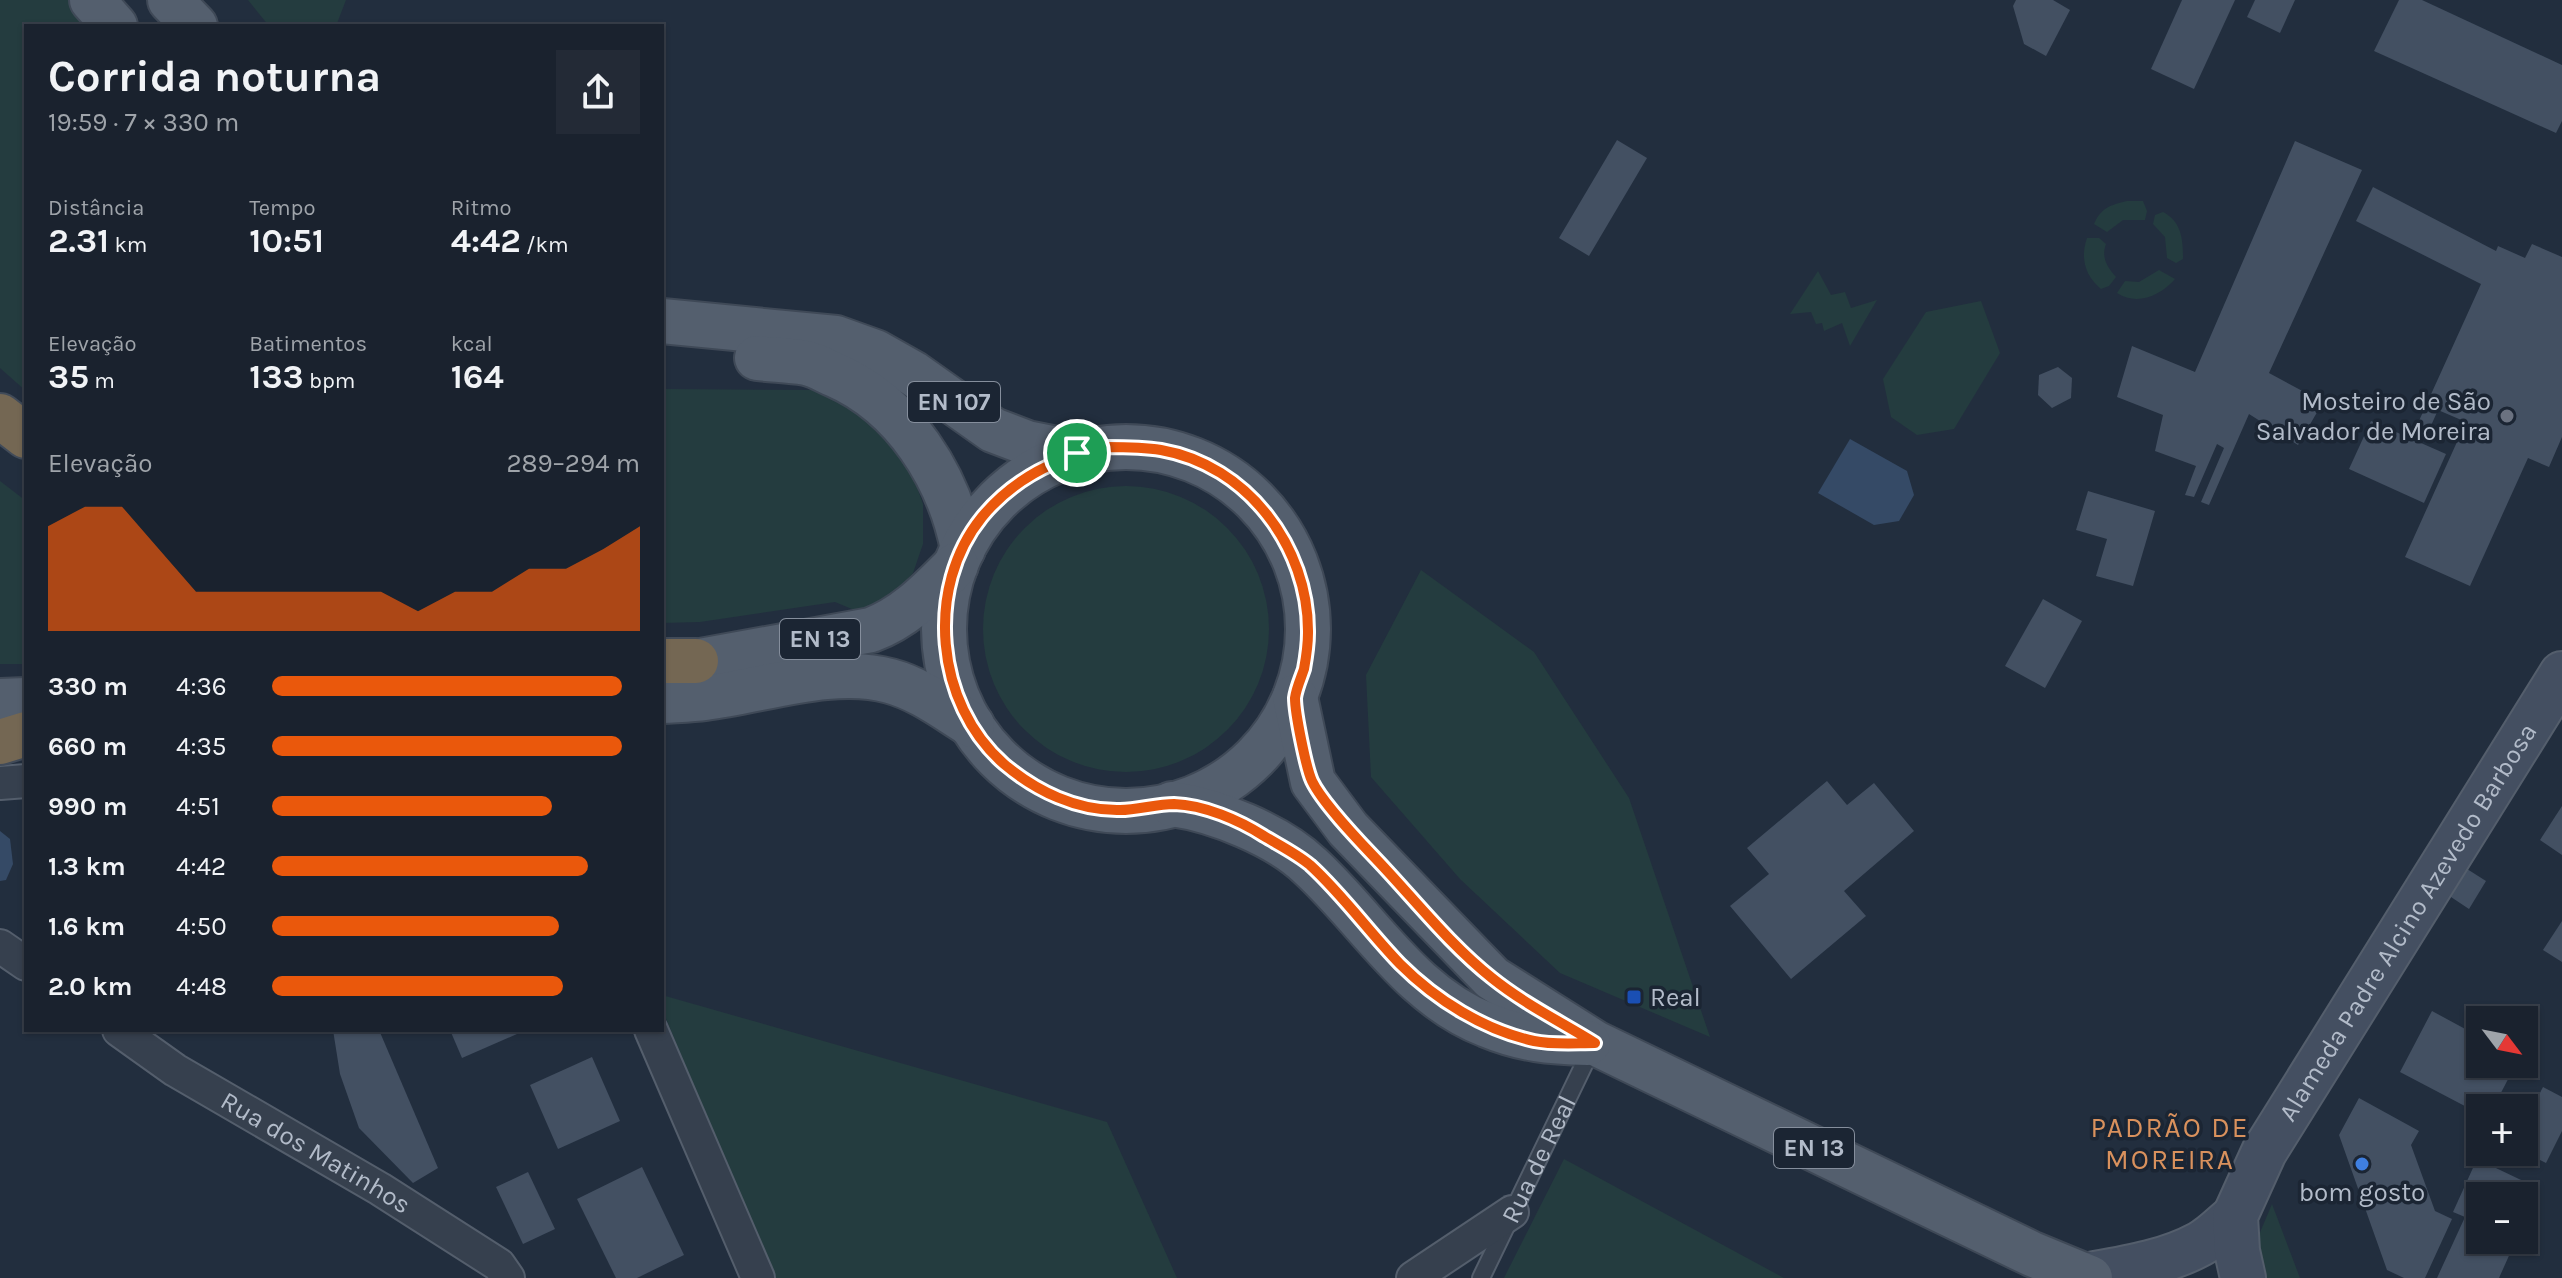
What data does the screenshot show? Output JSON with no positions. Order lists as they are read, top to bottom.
{
  "streets": {
    "main road": ["EN 107", "EN 13", "Alameda Padre Alcino Azevedo Barbosa"],
    "street": ["Rua dos Matinhos", "Rua de Real"]
  },
  "crossings": [
    ["EN 107", "EN 13"],
    ["EN 13", "Alameda Padre Alcino Azevedo Barbosa"],
    ["EN 13", "Rua de Real"]
  ],
  "districts": ["PADRÃO DE MOREIRA"],
  "places": {
    "other": ["Mosteiro de São Salvador de Moreira", "bom gosto"],
    "transit": ["Real"]
  },
  "north": "bottom right",
  "page": {
    "heading": ["Corrida noturna", "19:59 · 7 × 330 m"],
    "stats": [
      ["Distância", "2.31 km"],
      ["Tempo", "10:51"],
      ["Ritmo", "4:42 /km"],
      ["Elevação", "35 m"],
      ["Batimentos", "133 bpm"],
      ["kcal", "164"]
    ],
    "chart": ["Elevação", "289–294 m"],
    "list": [
      {
        "name": "330 m",
        "note": "4:36"
      },
      {
        "name": "660 m",
        "note": "4:35"
      },
      {
        "name": "990 m",
        "note": "4:51"
      },
      {
        "name": "1.3 km",
        "note": "4:42"
      },
      {
        "name": "1.6 km",
        "note": "4:50"
      },
      {
        "name": "2.0 km",
        "note": "4:48"
      }
    ],
    "map_buttons": ["+", "−"]
  }
}
